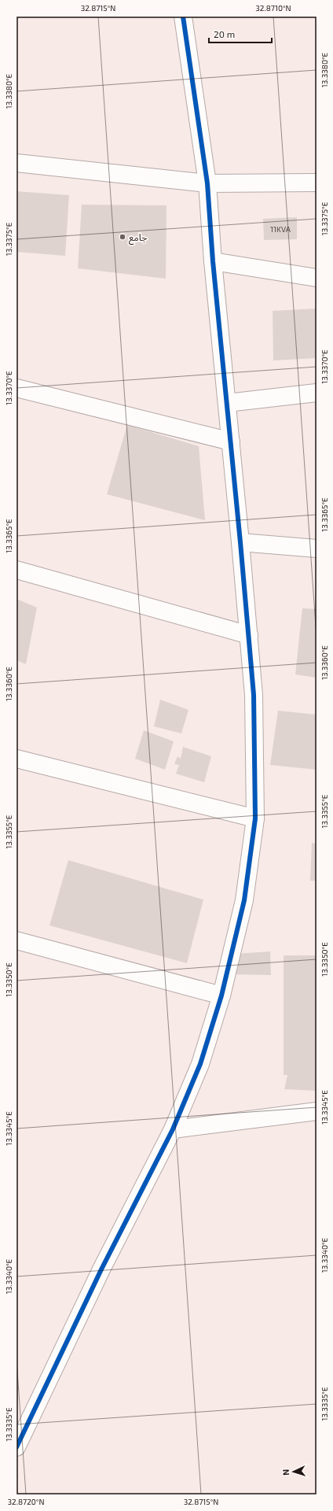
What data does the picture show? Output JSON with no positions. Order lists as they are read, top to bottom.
{
  "places": ["جامع"],
  "house_numbers": ["11KVA"],
  "scale_bar": "20 m",
  "north": "left",
  "coordinates": [
    "32.8715°N",
    "32.8710°N",
    "13.3380°E",
    "13.3375°E",
    "13.3370°E",
    "13.3365°E",
    "13.3360°E",
    "13.3355°E",
    "13.3350°E",
    "13.3345°E",
    "13.3340°E",
    "13.3335°E",
    "32.8720°N"
  ]
}
